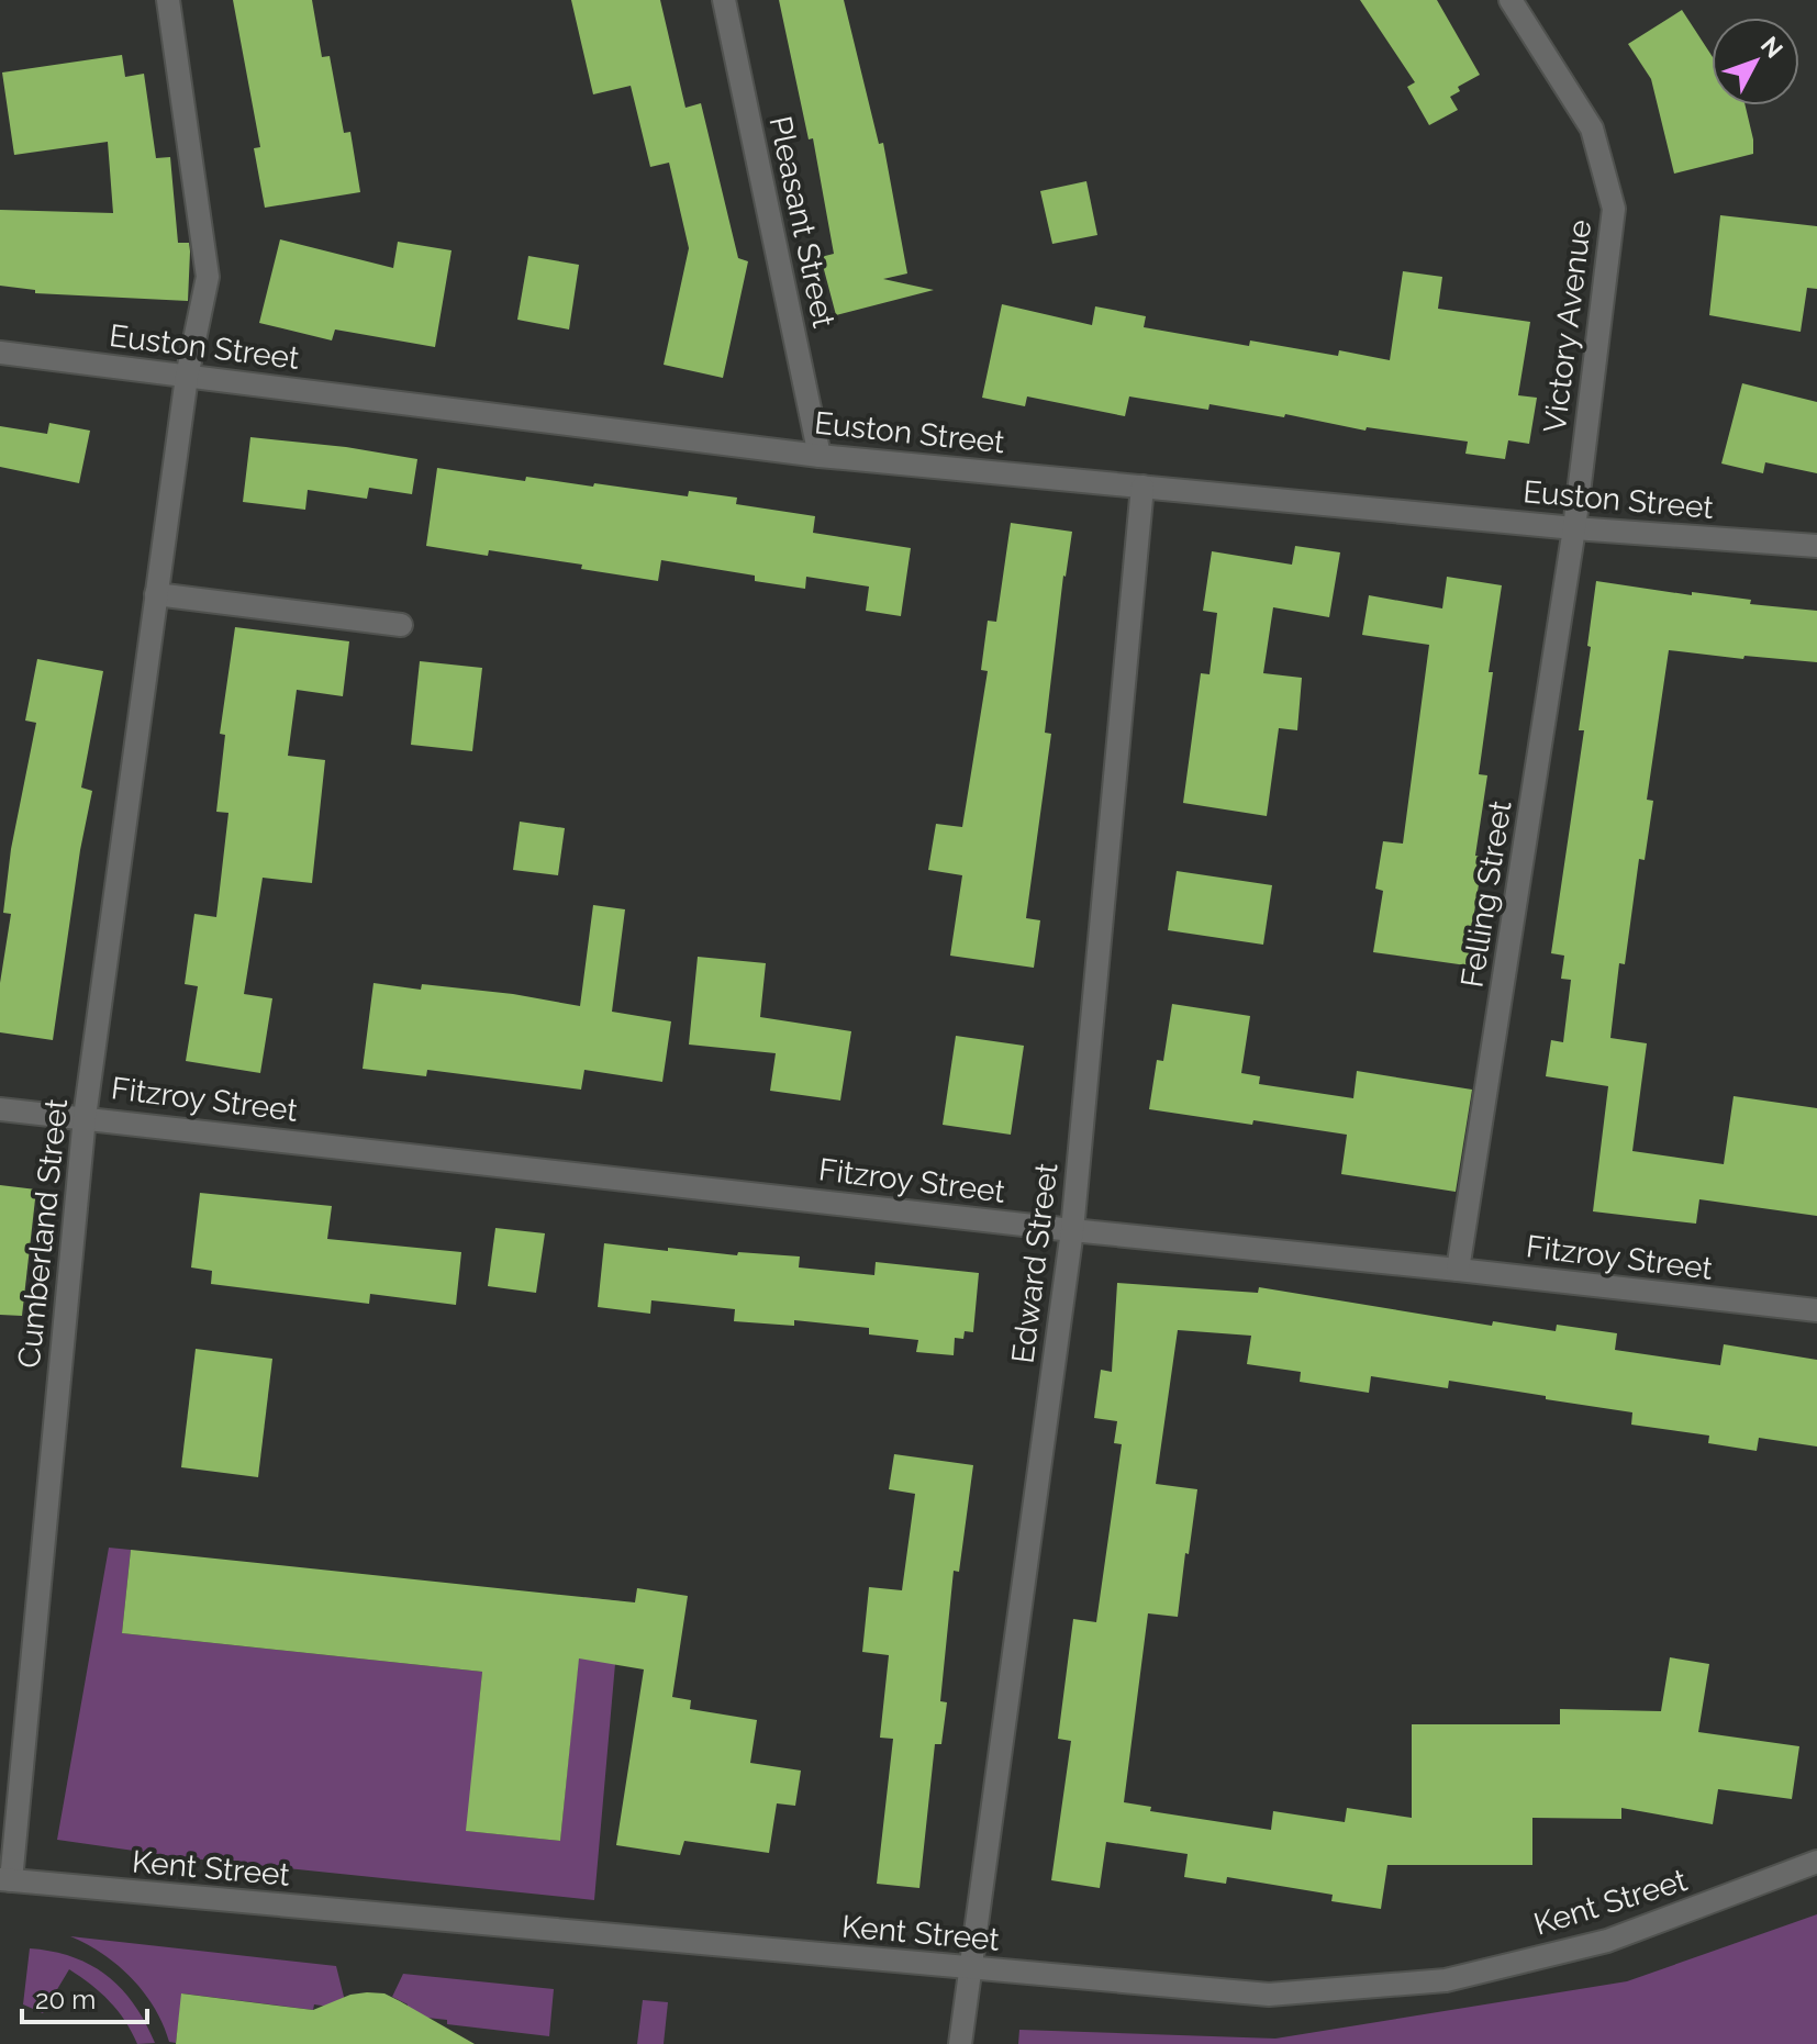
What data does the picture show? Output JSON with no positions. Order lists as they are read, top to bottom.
{
  "streets": {
    "street": [
      "Pleasant Street",
      "Victory Avenue",
      "Euston Street",
      "Felling Street",
      "Fitzroy Street",
      "Cumberland Street",
      "Edward Street",
      "Kent Street"
    ]
  },
  "crossings": [
    ["Pleasant Street", "Euston Street"],
    ["Victory Avenue", "Euston Street"],
    ["Victory Avenue", "Felling Street"],
    ["Euston Street", "Felling Street"],
    ["Euston Street", "Cumberland Street"],
    ["Euston Street", "Edward Street"],
    ["Felling Street", "Fitzroy Street"],
    ["Fitzroy Street", "Cumberland Street"],
    ["Fitzroy Street", "Edward Street"],
    ["Cumberland Street", "Kent Street"],
    ["Edward Street", "Kent Street"]
  ],
  "scale_bar": "20 m",
  "north": "top right"
}
